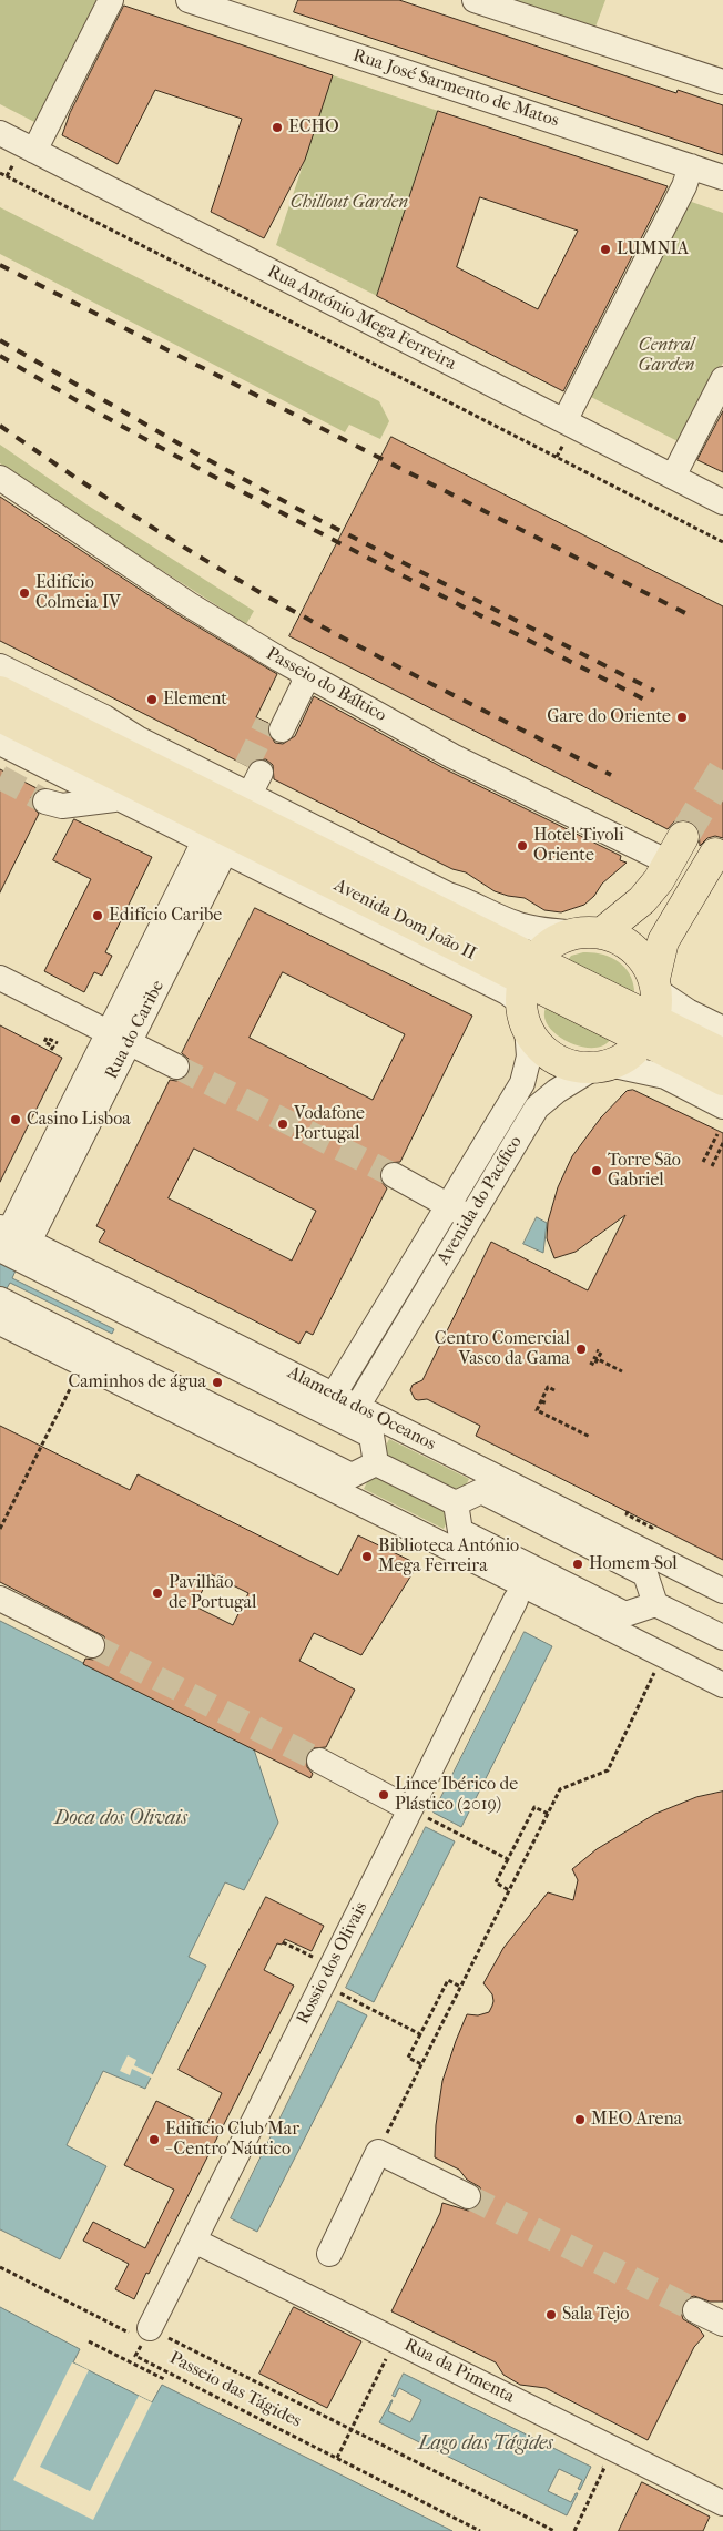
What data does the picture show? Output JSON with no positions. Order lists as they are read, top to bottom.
{
  "streets": {
    "main road": ["Avenida Dom João II"],
    "street": [
      "Rua José Sarmento de Matos",
      "Rua António Mega Ferreira",
      "Passeio do Báltico",
      "Rua do Caribe",
      "Avenida do Pacífico",
      "Alameda dos Oceanos",
      "Rossio dos Olivais",
      "Rua da Pimenta"
    ],
    "path": ["Passeio das Tágides"]
  },
  "crossings": [
    ["Avenida Dom João II", "Rua do Caribe"],
    ["Avenida Dom João II", "Avenida do Pacífico"],
    ["Rua do Caribe", "Alameda dos Oceanos"],
    ["Avenida do Pacífico", "Alameda dos Oceanos"],
    ["Rossio dos Olivais", "Rua da Pimenta"],
    ["Rossio dos Olivais", "Passeio das Tágides"]
  ],
  "water": ["Doca dos Olivais", "Lago das Tágides"],
  "parks": ["Chillout Garden", "Central Garden"],
  "places": [
    "ECHO",
    "LUMNIA",
    "Edifício Colmeia IV",
    "Element",
    "Gare do Oriente",
    "Hotel Tivoli Oriente",
    "Edifício Caribe",
    "Casino Lisboa",
    "Vodafone Portugal",
    "Torre São Gabriel",
    "Centro Comercial Vasco da Gama",
    "Caminhos de água",
    "Biblioteca António Mega Ferreira",
    "Homem-Sol",
    "Pavilhão de Portugal",
    "Lince Ibérico de Plástico (2019)",
    "MEO Arena",
    "Edifício Club Mar - Centro Náutico",
    "Sala Tejo"
  ]
}
